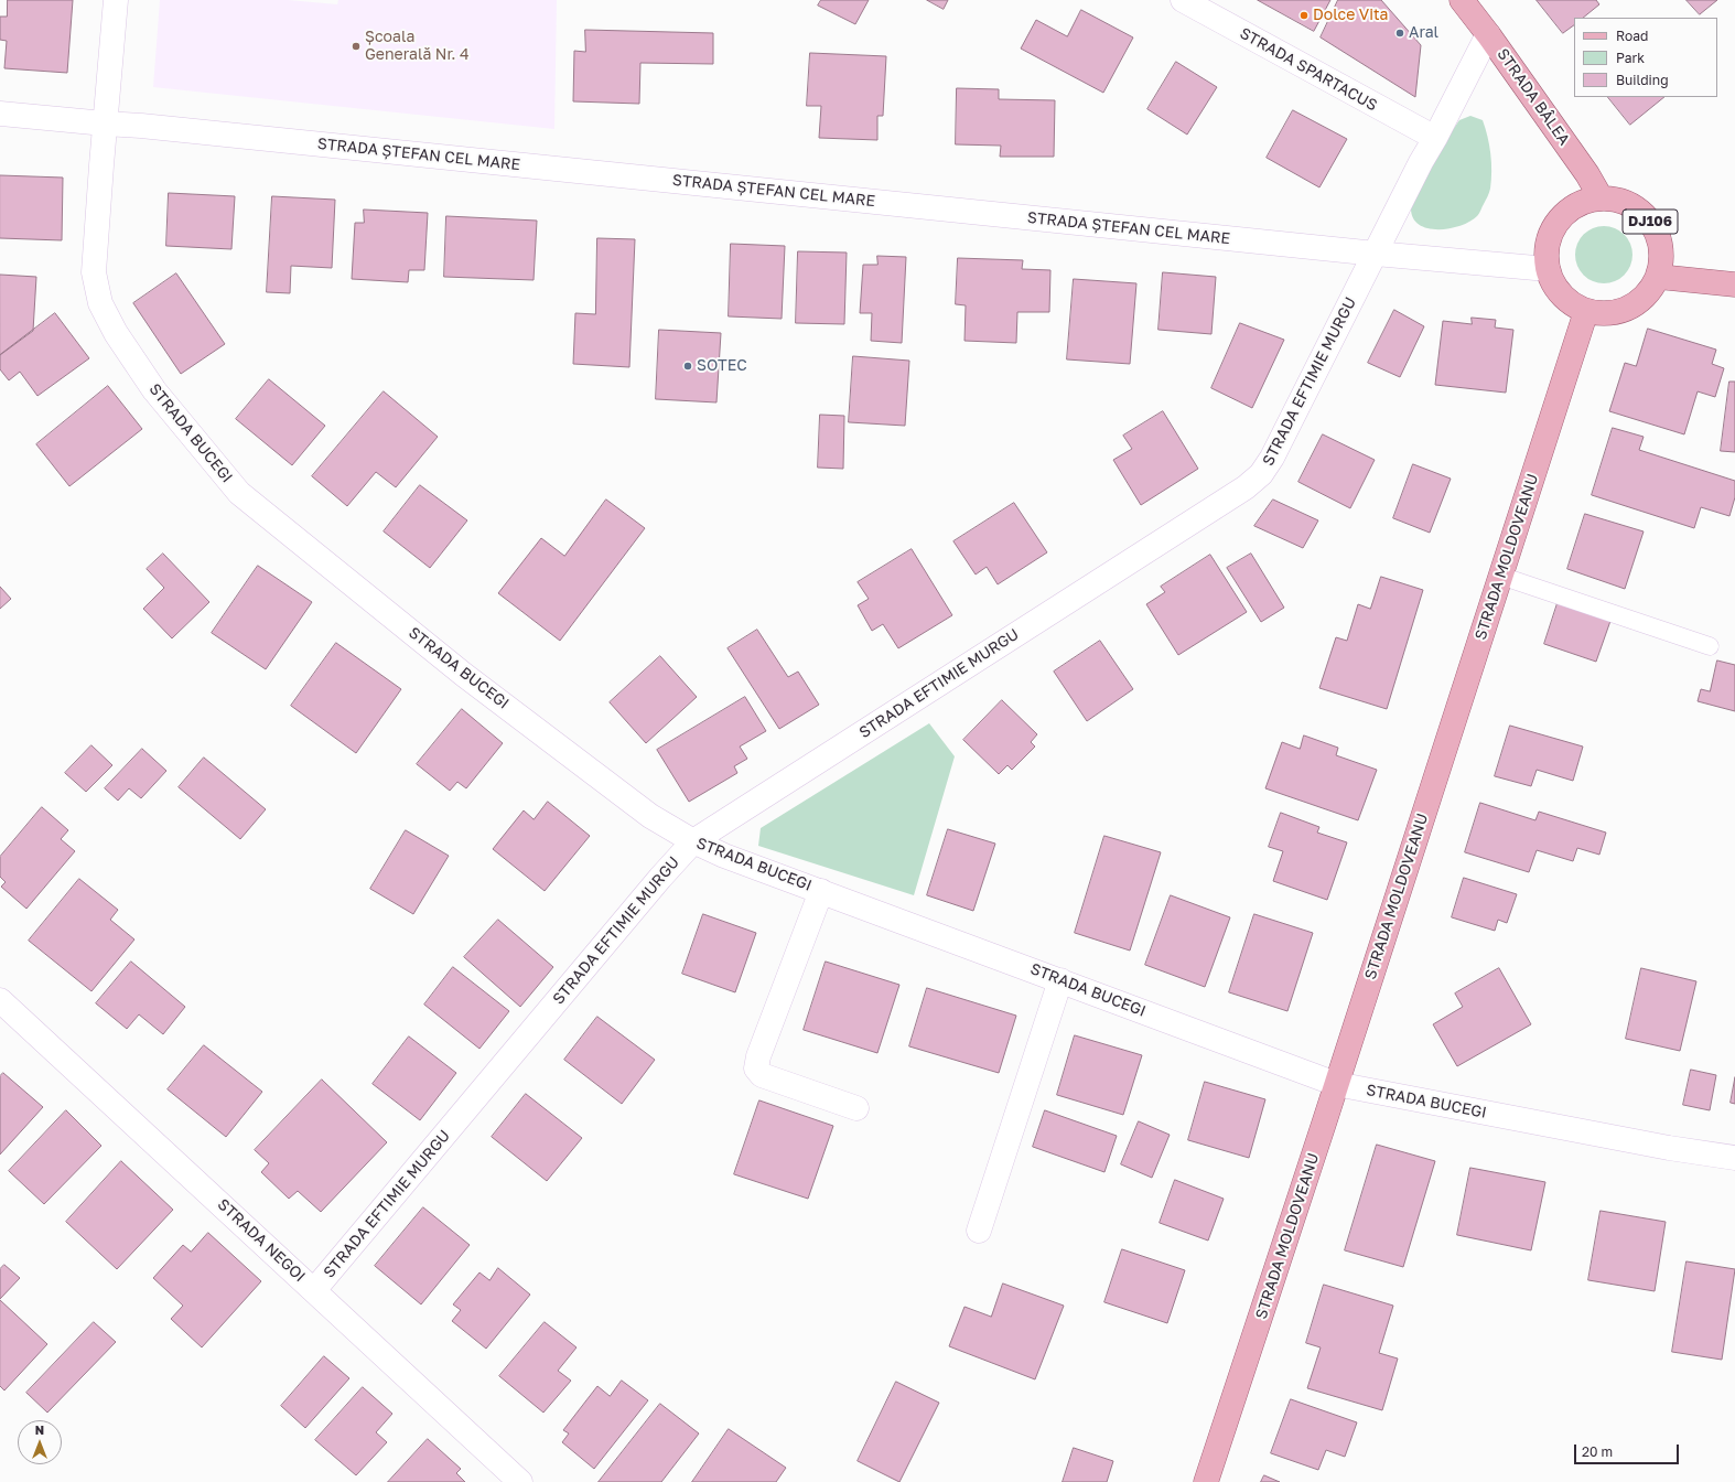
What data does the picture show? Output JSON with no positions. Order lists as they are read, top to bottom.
{
  "streets": {
    "main road": ["STRADA BÂLEA", "DJ106", "STRADA MOLDOVEANU"],
    "street": [
      "STRADA SPARTACUS",
      "STRADA ȘTEFAN CEL MARE",
      "STRADA EFTIMIE MURGU",
      "STRADA BUCEGI",
      "STRADA NEGOI"
    ]
  },
  "crossings": [
    ["STRADA SPARTACUS", "STRADA EFTIMIE MURGU"],
    ["STRADA BÂLEA", "STRADA ȘTEFAN CEL MARE"],
    ["STRADA BÂLEA", "DJ106"],
    ["STRADA BÂLEA", "STRADA EFTIMIE MURGU"],
    ["STRADA BÂLEA", "STRADA MOLDOVEANU"],
    ["STRADA ȘTEFAN CEL MARE", "DJ106"],
    ["STRADA ȘTEFAN CEL MARE", "STRADA EFTIMIE MURGU"],
    ["STRADA ȘTEFAN CEL MARE", "STRADA BUCEGI"],
    ["STRADA ȘTEFAN CEL MARE", "STRADA MOLDOVEANU"],
    ["DJ106", "STRADA MOLDOVEANU"],
    ["STRADA EFTIMIE MURGU", "STRADA BUCEGI"],
    ["STRADA EFTIMIE MURGU", "STRADA NEGOI"],
    ["STRADA BUCEGI", "STRADA MOLDOVEANU"]
  ],
  "places": [
    "Dolce Vita",
    "Aral",
    "Școala Generală Nr. 4",
    "SOTEC"
  ],
  "legend": ["Road", "Park", "Building"],
  "scale_bar": "20 m",
  "north": "top"
}
